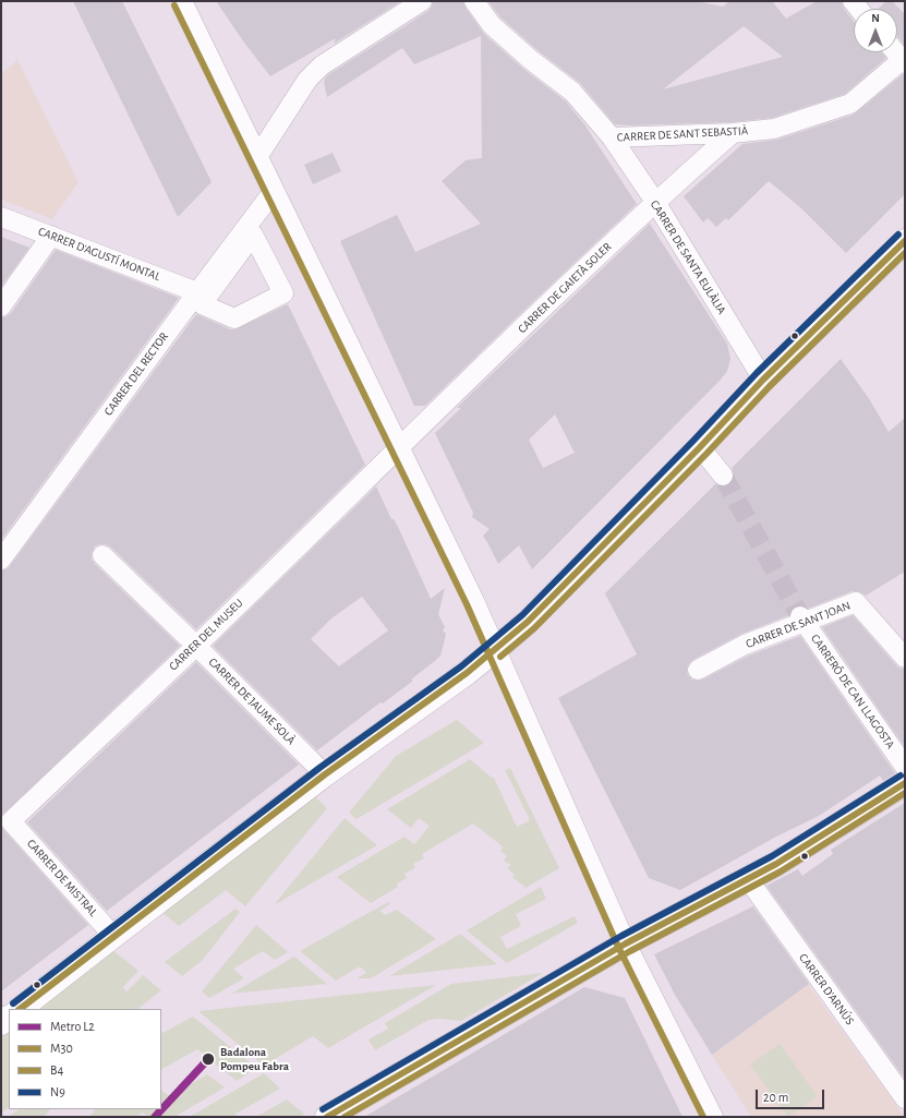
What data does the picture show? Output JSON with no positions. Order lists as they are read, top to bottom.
{
  "streets": {
    "street": [
      "CARRER DE SANT SEBASTIÀ",
      "CARRER D'AGUSTÍ MONTAL",
      "CARRER DE SANTA EULÀLIA",
      "CARRER DE GAIETÀ SOLER",
      "CARRER DEL RECTOR",
      "CARRER DE SANT JOAN",
      "CARRER DEL MUSEU",
      "CARRERÓ DE CAN LLAGOSTA",
      "CARRER DE JAUME SOLÀ",
      "CARRER DE MISTRAL",
      "CARRER D'ARNÚS"
    ]
  },
  "crossings": [
    ["CARRER DE SANT SEBASTIÀ", "CARRER DE SANTA EULÀLIA"],
    ["CARRER DE SANT SEBASTIÀ", "CARRER DE GAIETÀ SOLER"],
    ["CARRER D'AGUSTÍ MONTAL", "CARRER DEL RECTOR"],
    ["CARRER DE SANTA EULÀLIA", "CARRER DE GAIETÀ SOLER"],
    ["CARRER DE GAIETÀ SOLER", "CARRER DEL MUSEU"],
    ["CARRER DE SANT JOAN", "CARRERÓ DE CAN LLAGOSTA"],
    ["CARRER DEL MUSEU", "CARRER DE JAUME SOLÀ"],
    ["CARRER DEL MUSEU", "CARRER DE MISTRAL"]
  ],
  "places": ["Badalona Pompeu Fabra"],
  "lines": [
    "transit line B4",
    "transit line N9",
    "transit line M30",
    "metro line L2"
  ],
  "legend": [
    "Metro L2",
    "M30",
    "B4",
    "N9"
  ],
  "scale_bar": "20 m",
  "north": "top"
}
